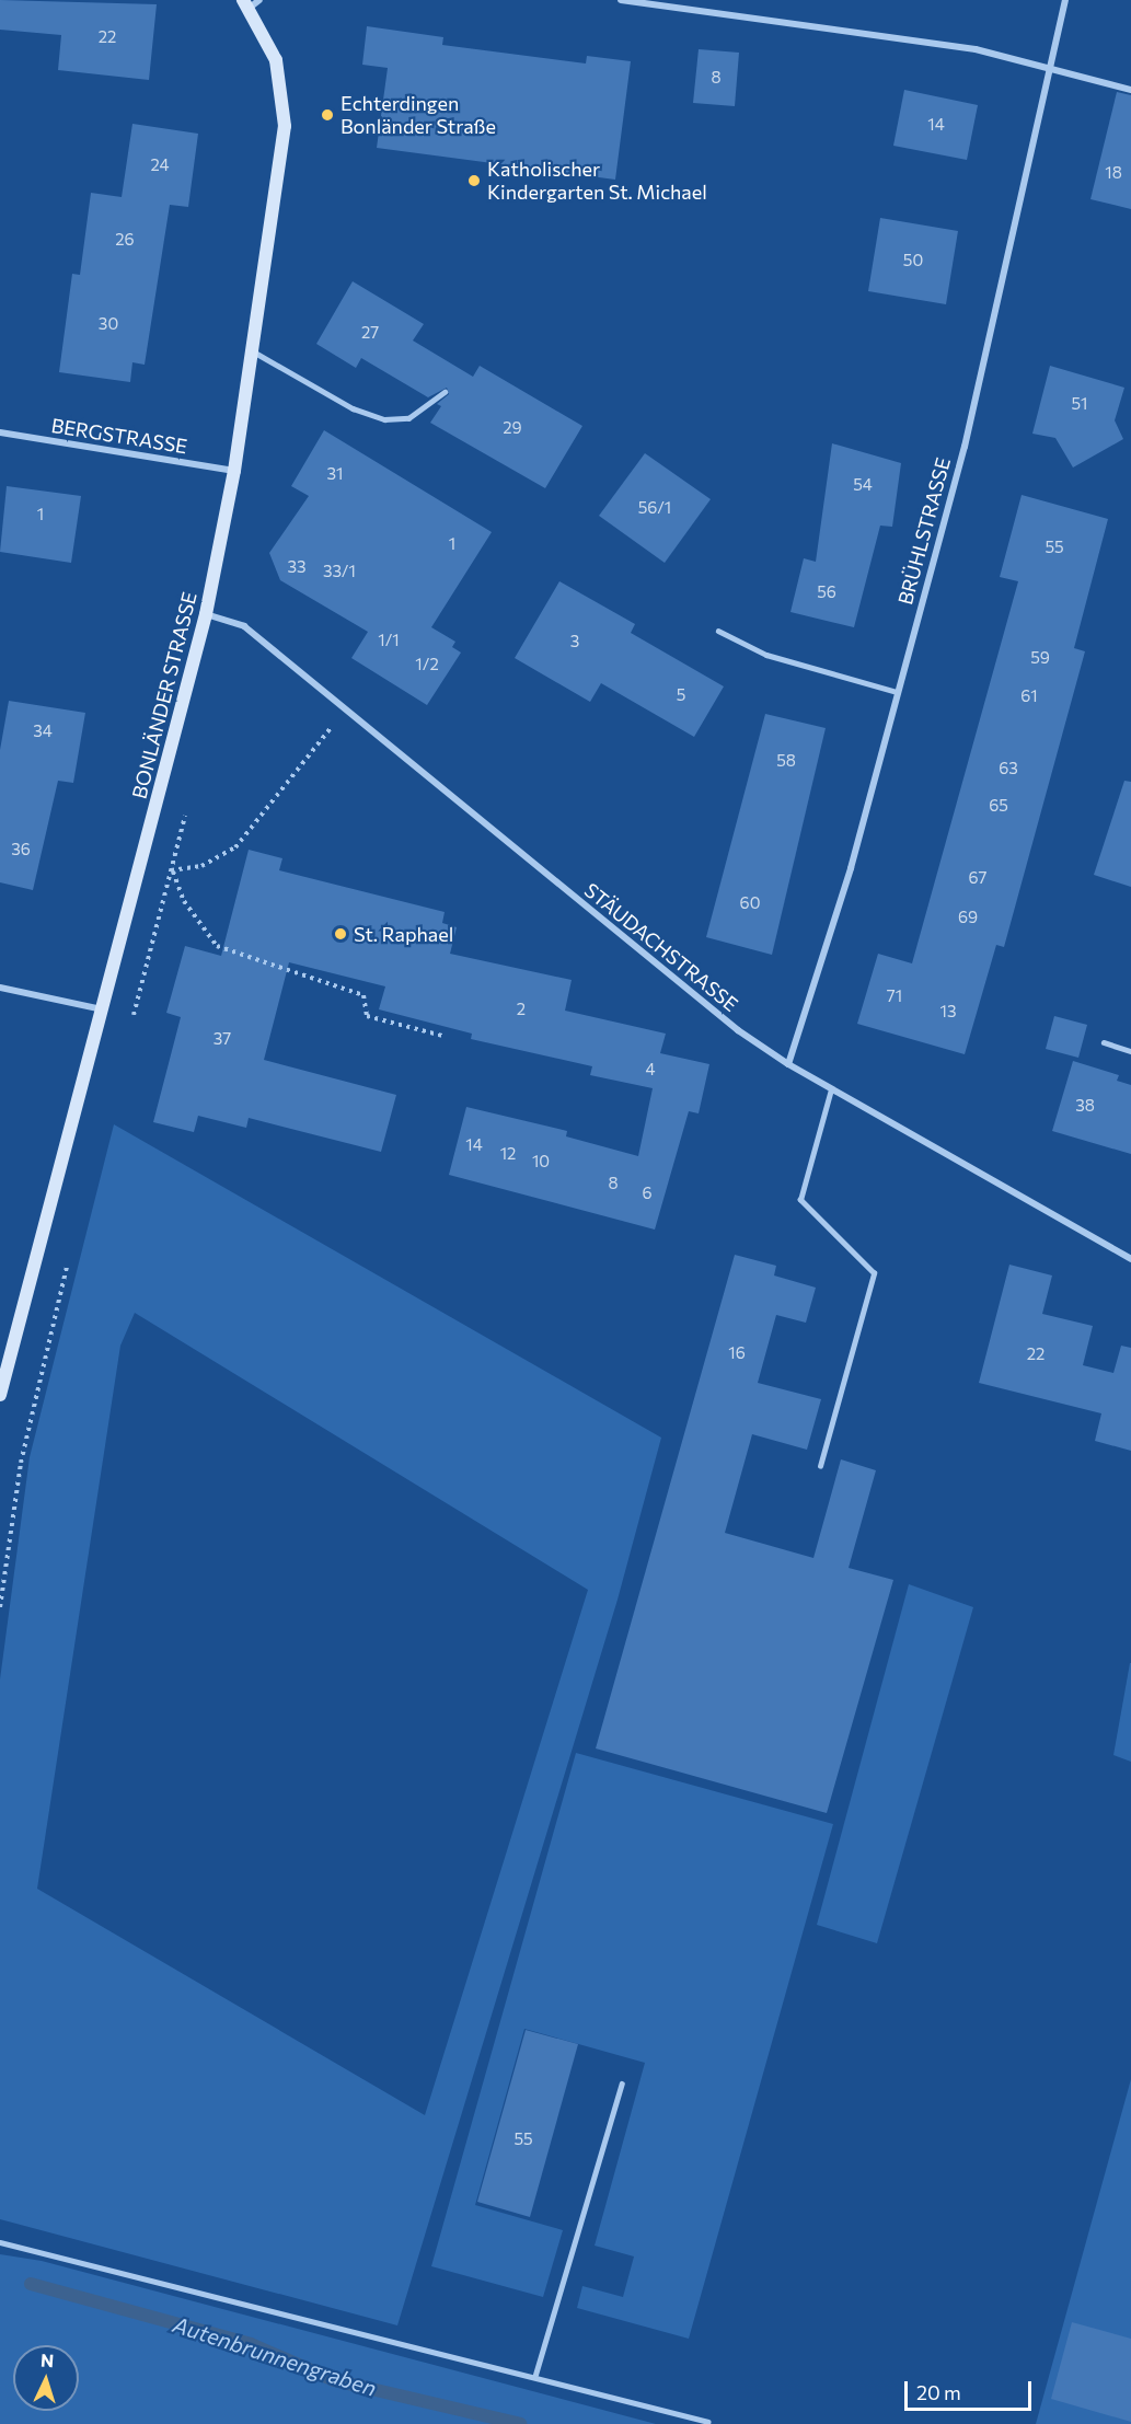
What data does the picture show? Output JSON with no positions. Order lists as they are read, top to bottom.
{
  "streets": {
    "street": [
      "BERGSTRASSE",
      "BRÜHLSTRASSE",
      "BONLÄNDER STRASSE",
      "STÄUDACHSTRASSE"
    ]
  },
  "crossings": [
    ["BERGSTRASSE", "BONLÄNDER STRASSE"],
    ["BRÜHLSTRASSE", "STÄUDACHSTRASSE"],
    ["BONLÄNDER STRASSE", "STÄUDACHSTRASSE"]
  ],
  "water": ["Autenbrunnengraben"],
  "places": ["Echterdingen Bonländer Straße", "Katholischer Kindergarten St. Michael", "St. Raphael"],
  "house_numbers": [
    "22",
    "8",
    "14",
    "24",
    "18",
    "26",
    "50",
    "30",
    "27",
    "51",
    "29",
    "31",
    "54",
    "56/1",
    "1",
    "1",
    "55",
    "33",
    "33/1",
    "56",
    "1/1",
    "3",
    "59",
    "1/2",
    "5",
    "61",
    "34",
    "58",
    "63",
    "65",
    "36",
    "67",
    "60",
    "69",
    "71",
    "2",
    "13",
    "37",
    "4",
    "38",
    "14",
    "12",
    "10",
    "8",
    "6",
    "16",
    "22",
    "55"
  ],
  "scale_bar": "20 m",
  "north": "top"
}
